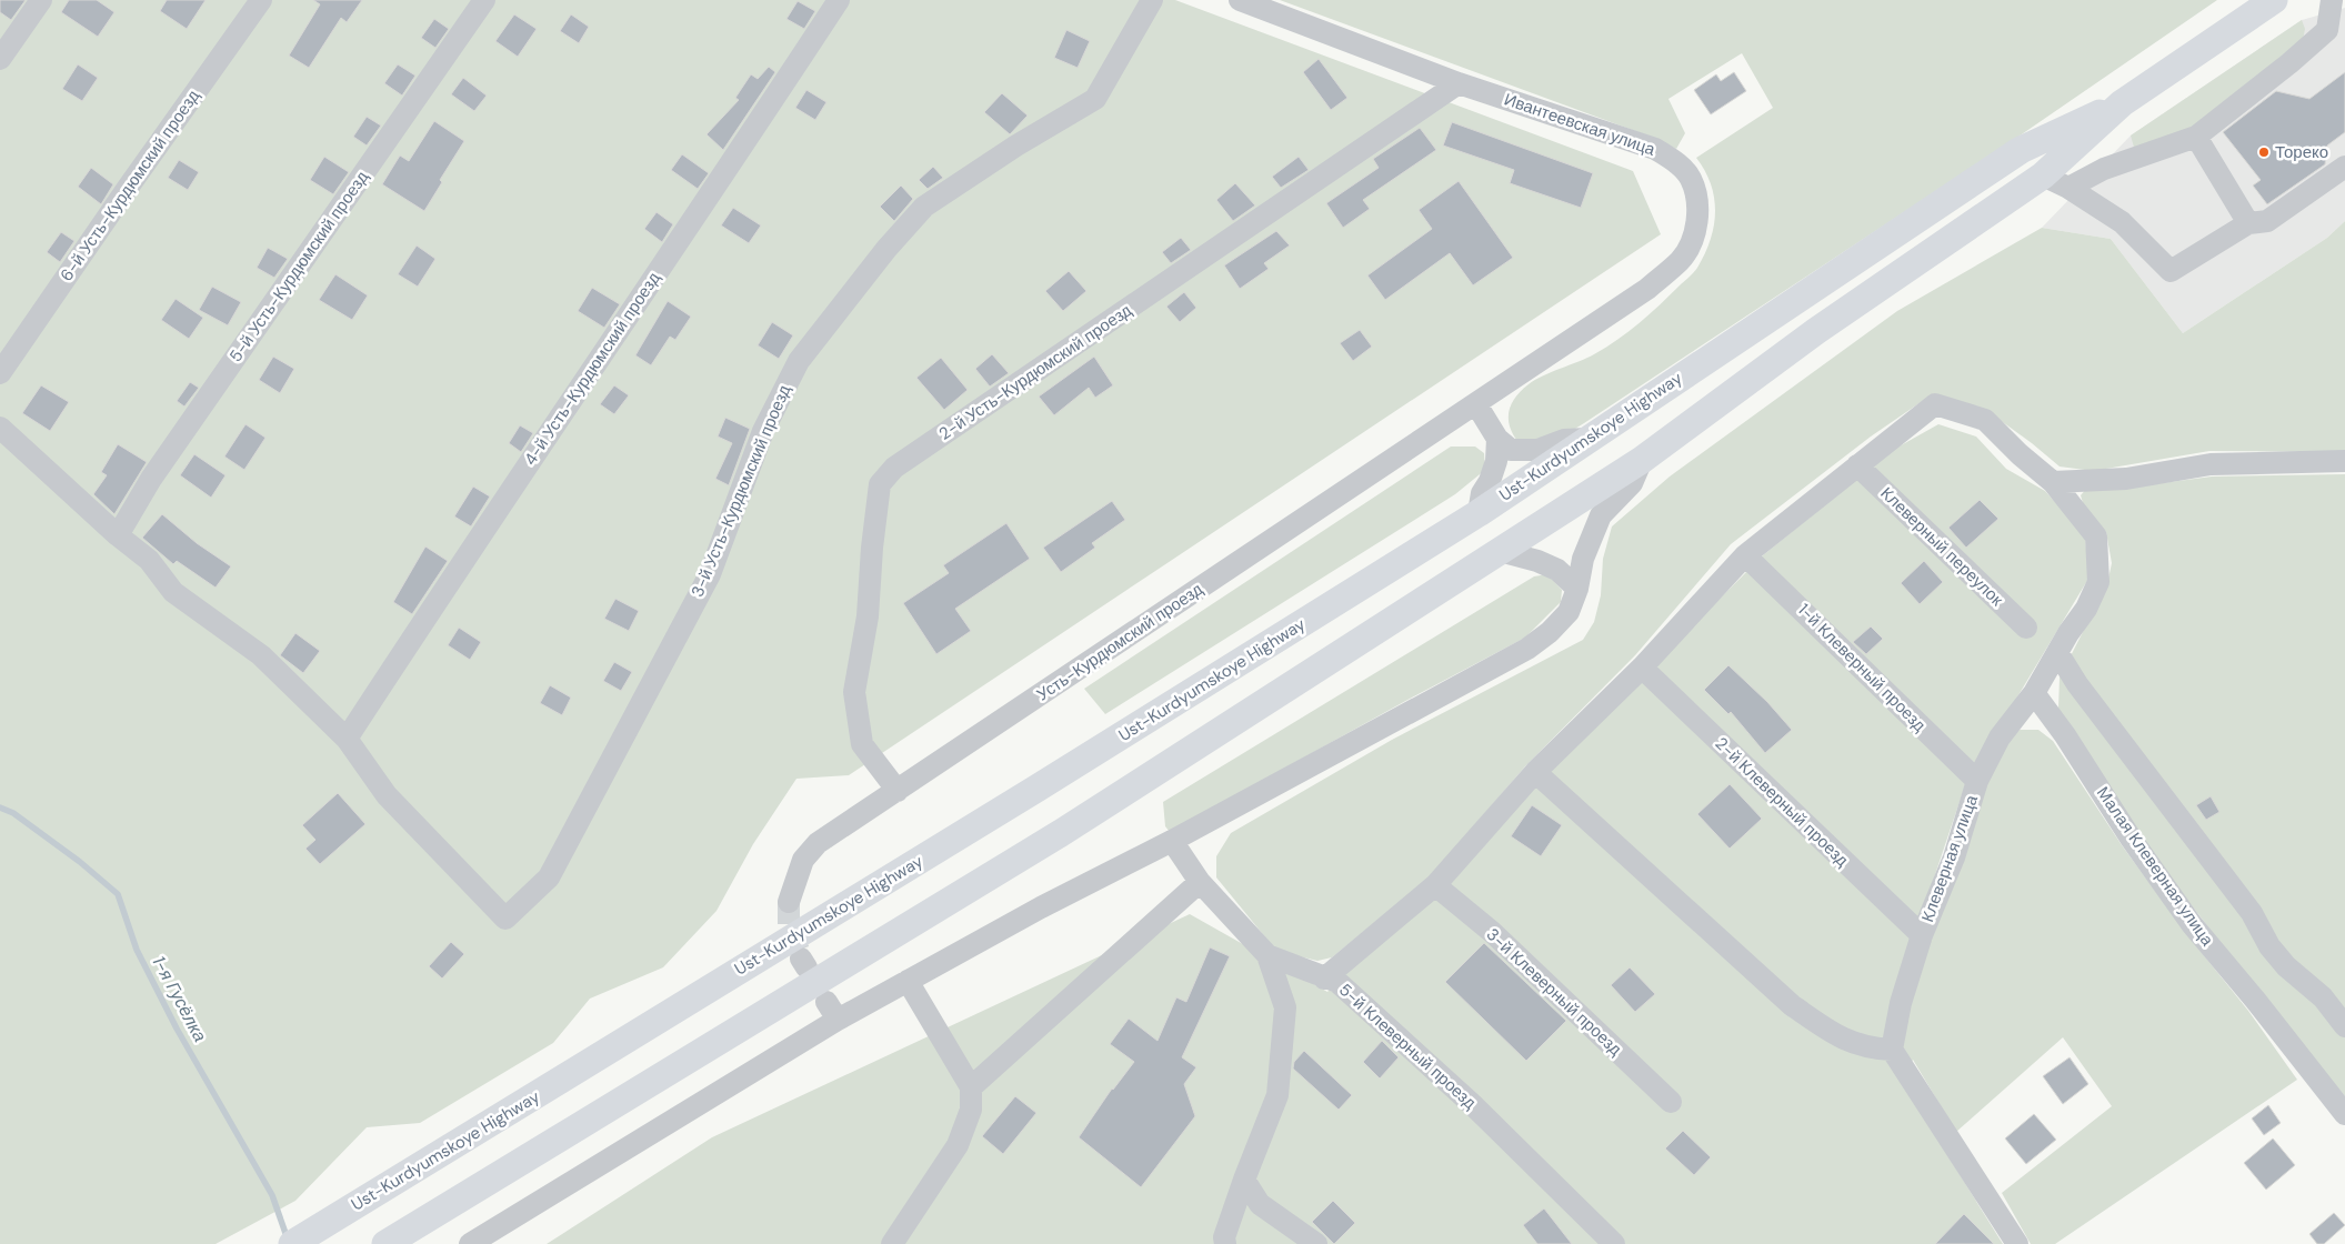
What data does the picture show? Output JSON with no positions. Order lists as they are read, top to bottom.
{
  "streets": {
    "main road": ["Ust-Kurdyumskoye Highway"],
    "street": [
      "Ивантеевская улица",
      "6-й Усть-Курдюмский проезд",
      "5-й Усть-Курдюмский проезд",
      "4-й Усть-Курдюмский проезд",
      "2-й Усть-Курдюмский проезд",
      "3-й Усть-Курдюмский проезд",
      "Клеверный переулок",
      "Усть-Курдюмский проезд",
      "1-й Клеверный проезд",
      "2-й Клеверный проезд",
      "Клеверная улица",
      "Малая Клеверная улица",
      "3-й Клеверный проезд",
      "5-й Клеверный проезд"
    ]
  },
  "crossings": [
    ["Ивантеевская улица", "2-й Усть-Курдюмский проезд"],
    ["Ивантеевская улица", "Усть-Курдюмский проезд"],
    ["4-й Усть-Курдюмский проезд", "3-й Усть-Курдюмский проезд"],
    ["2-й Усть-Курдюмский проезд", "Усть-Курдюмский проезд"],
    ["Клеверный переулок", "Клеверная улица"],
    ["1-й Клеверный проезд", "Клеверная улица"],
    ["2-й Клеверный проезд", "Клеверная улица"],
    ["Клеверная улица", "Малая Клеверная улица"]
  ],
  "water": ["1-я Гусёлка"],
  "places": ["Тореко"]
}
